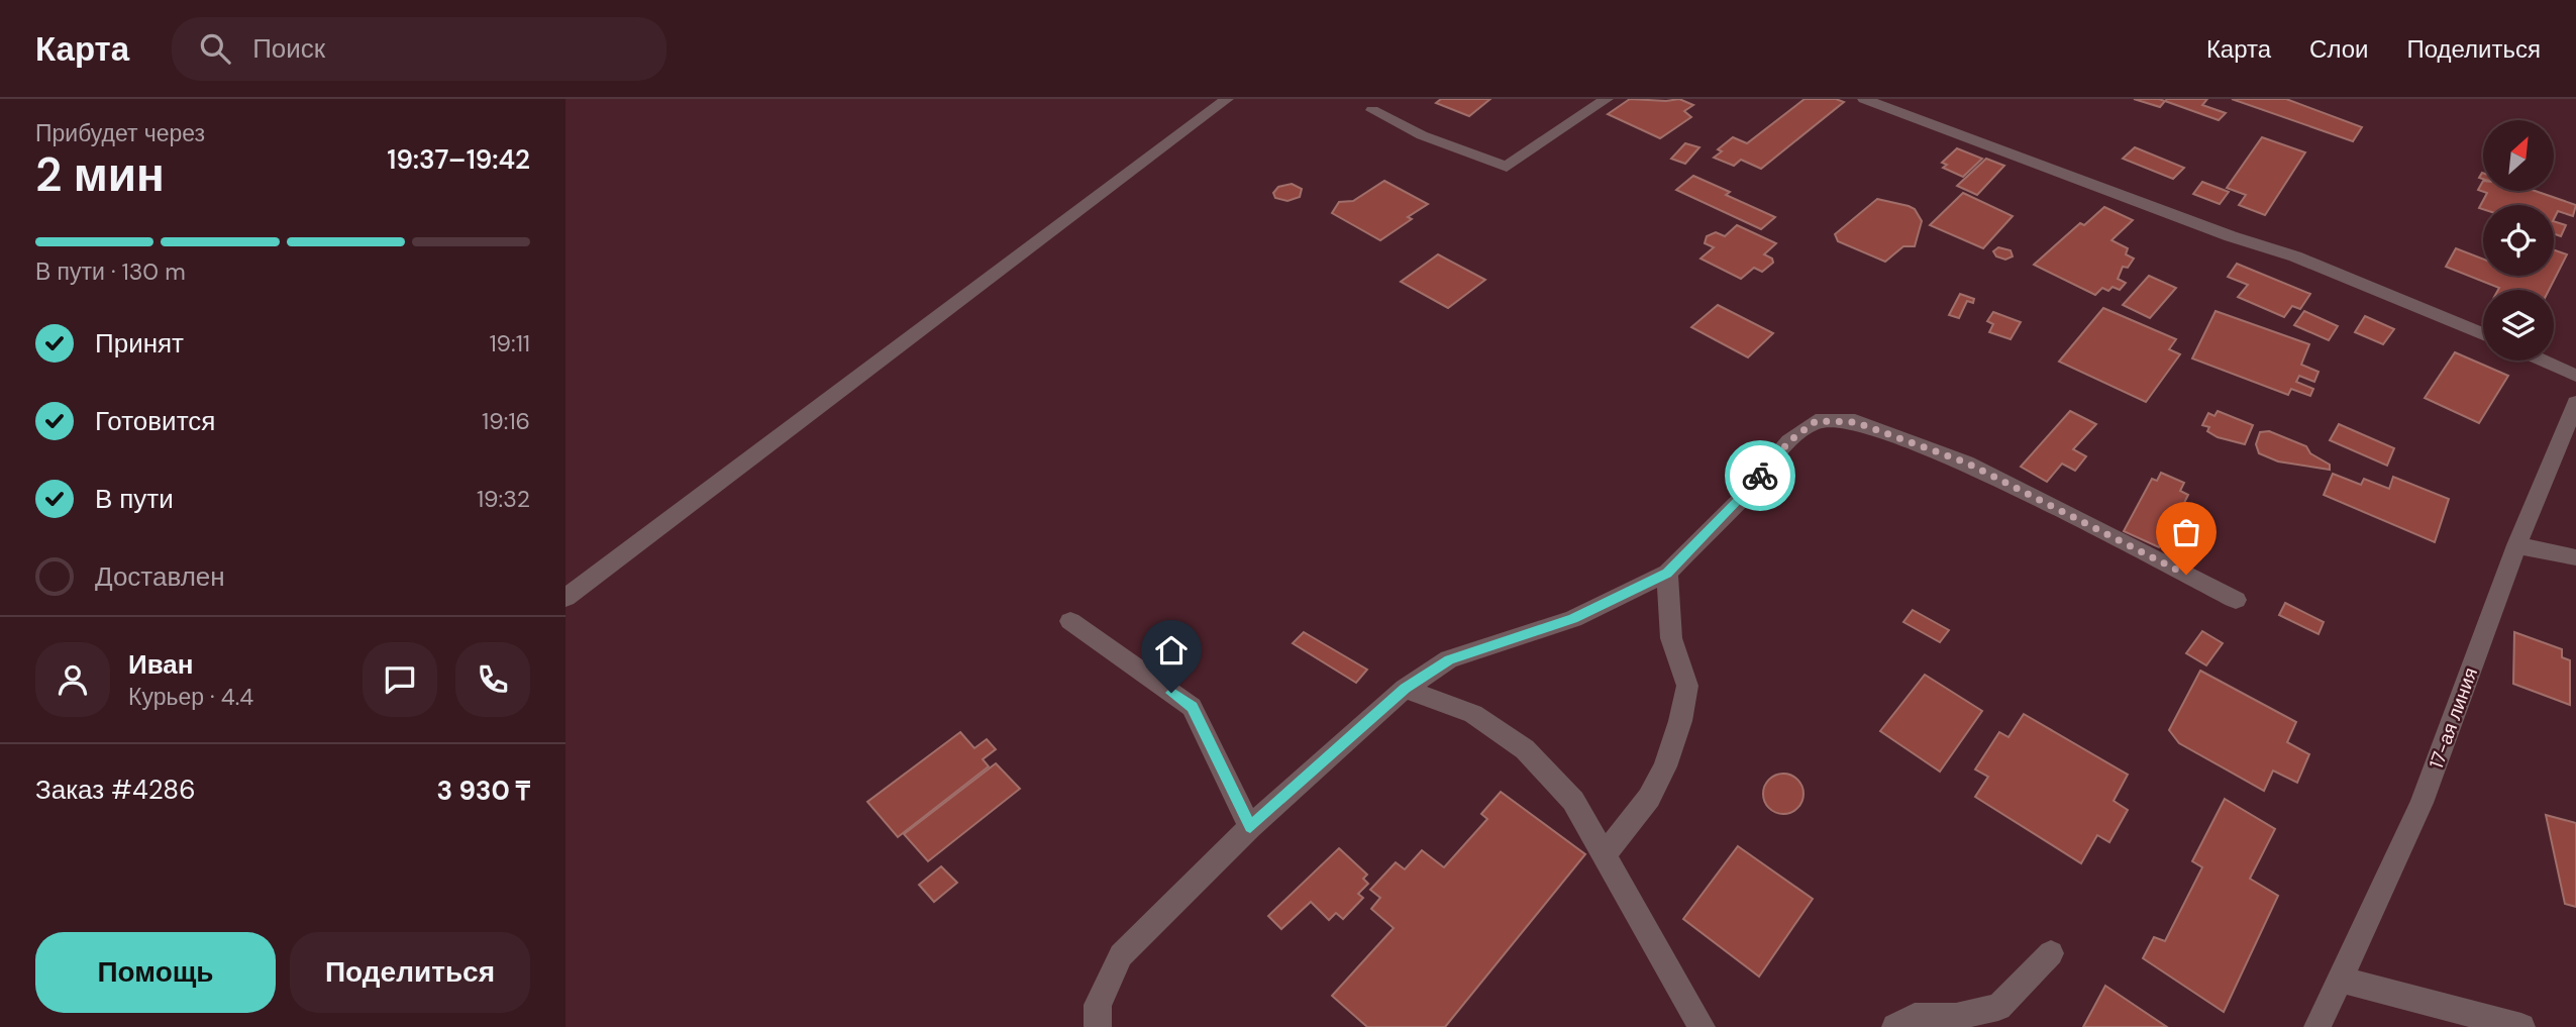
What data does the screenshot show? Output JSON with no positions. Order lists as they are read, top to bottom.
{
  "streets": {
    "street": ["17-ая линия"]
  },
  "north": "top right",
  "page": {
    "header": "Карта",
    "search": "Поиск",
    "nav": ["Карта", "Слои", "Поделиться"],
    "heading": ["2 мин", "Прибудет через", "19:37–19:42"],
    "panel": [
      "Иван",
      "Курьер · 4.4",
      "Заказ #4286",
      "3 930 ₸"
    ],
    "bar": "В пути · 130 m",
    "list": [
      ["Принят", "19:11"],
      ["Готовится", "19:16"],
      ["В пути", "19:32"],
      "Доставлен"
    ],
    "buttons": ["Помощь", "Поделиться"]
  }
}
